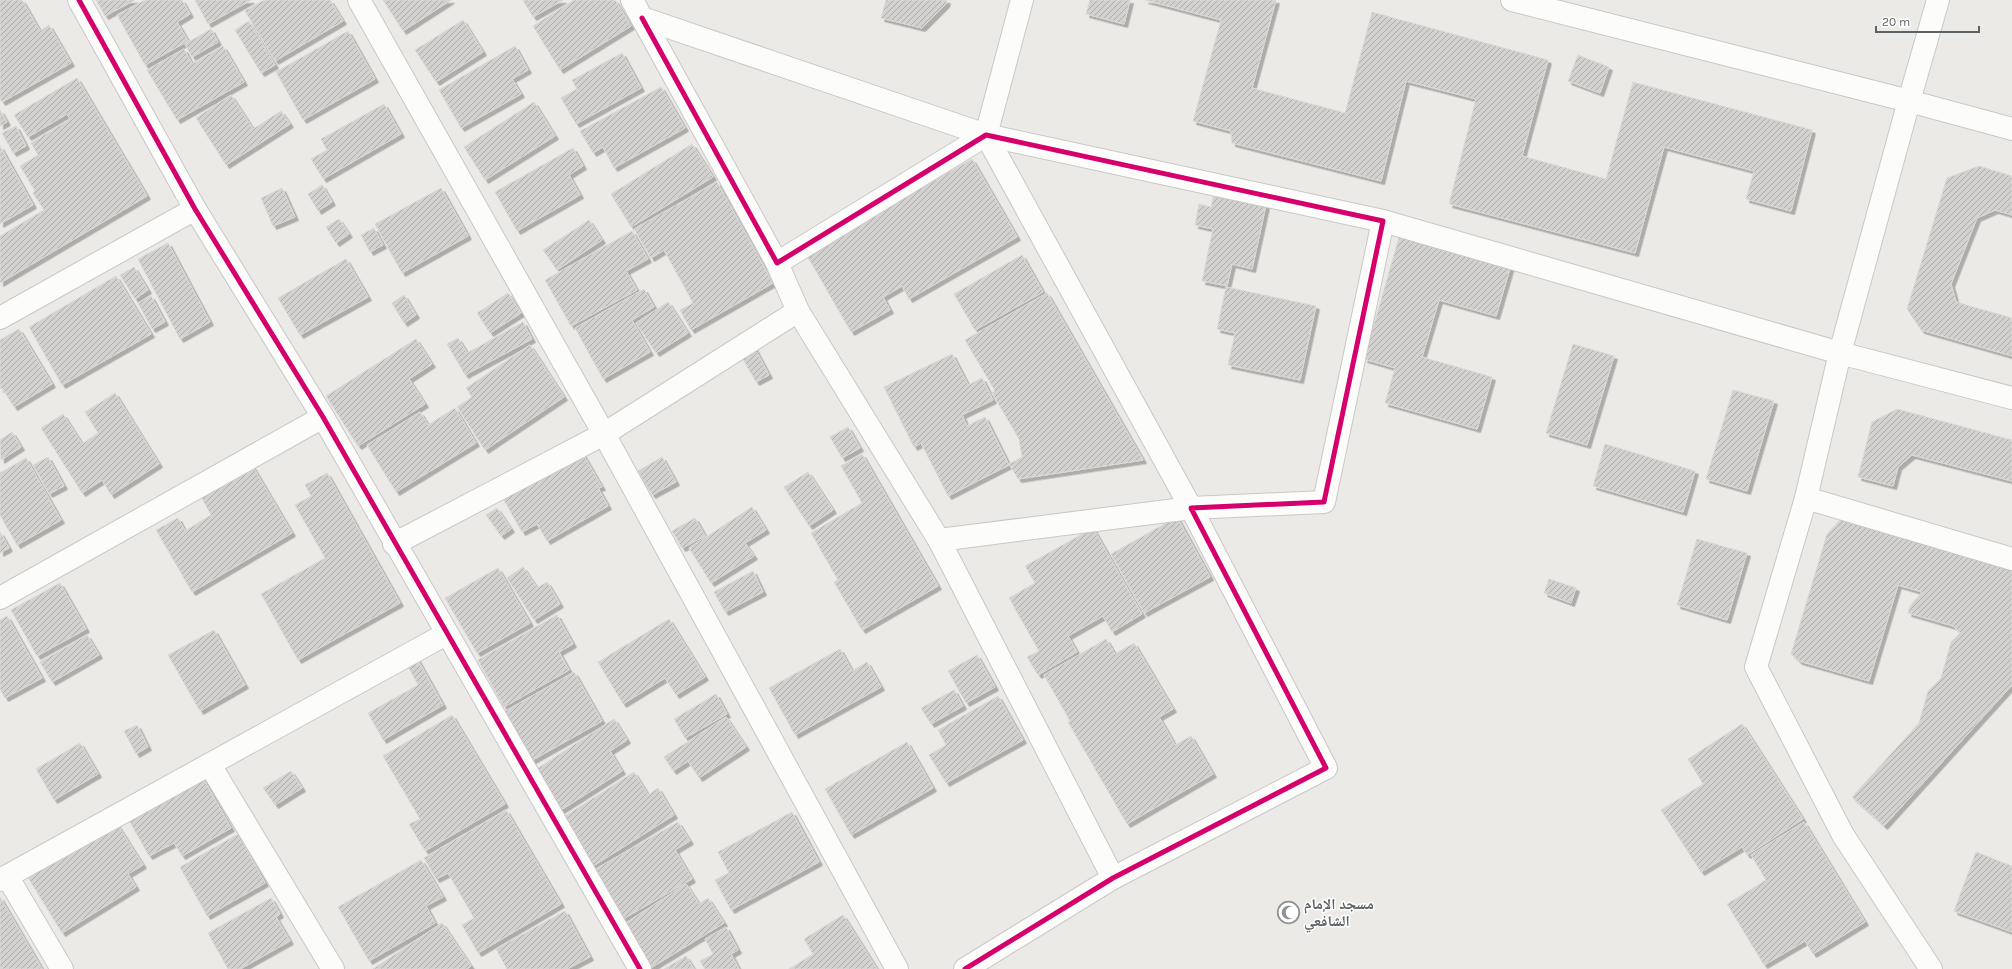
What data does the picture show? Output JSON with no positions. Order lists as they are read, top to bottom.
{
  "places": {
    "mosque": ["مسجد الإمام الشافعي"]
  },
  "scale_bar": "20 m"
}
